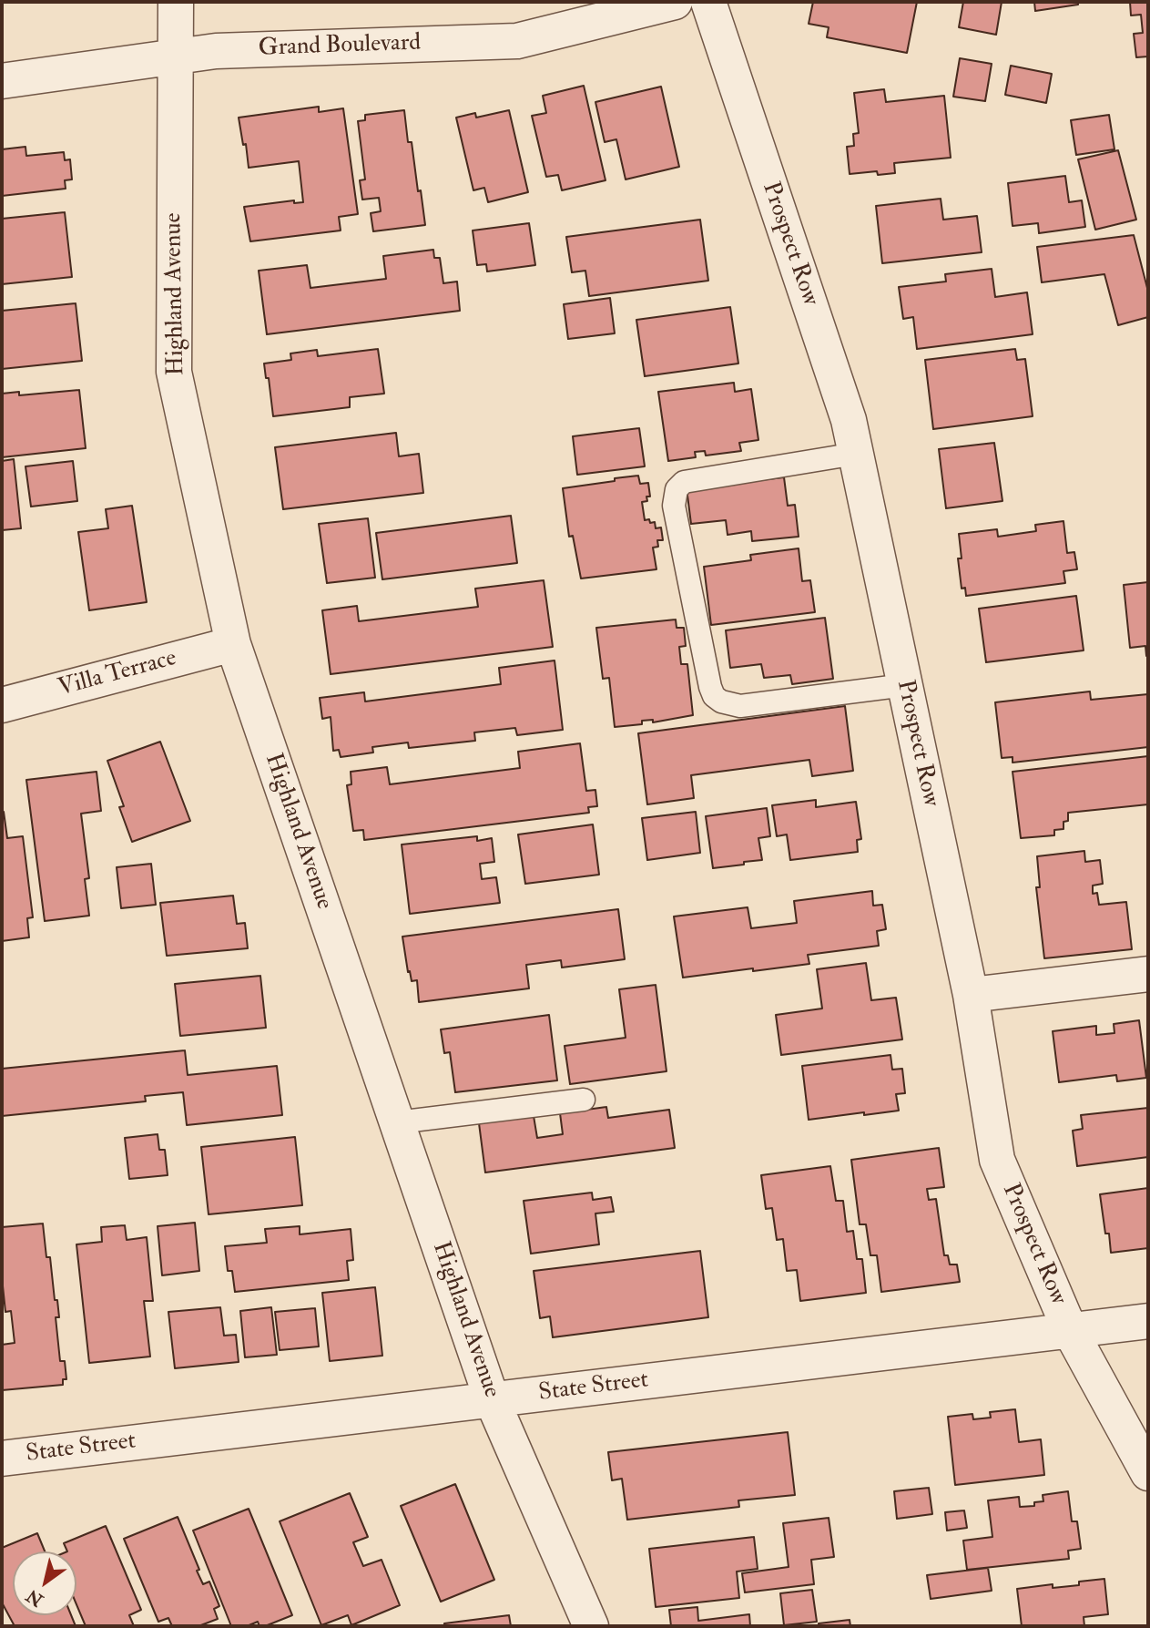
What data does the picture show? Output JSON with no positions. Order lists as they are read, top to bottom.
{
  "streets": {
    "street": [
      "Grand Boulevard",
      "Prospect Row",
      "Highland Avenue",
      "Villa Terrace",
      "State Street"
    ]
  },
  "crossings": [
    ["Grand Boulevard", "Highland Avenue"],
    ["Prospect Row", "State Street"],
    ["Highland Avenue", "Villa Terrace"],
    ["Highland Avenue", "State Street"]
  ],
  "north": "bottom left"
}
